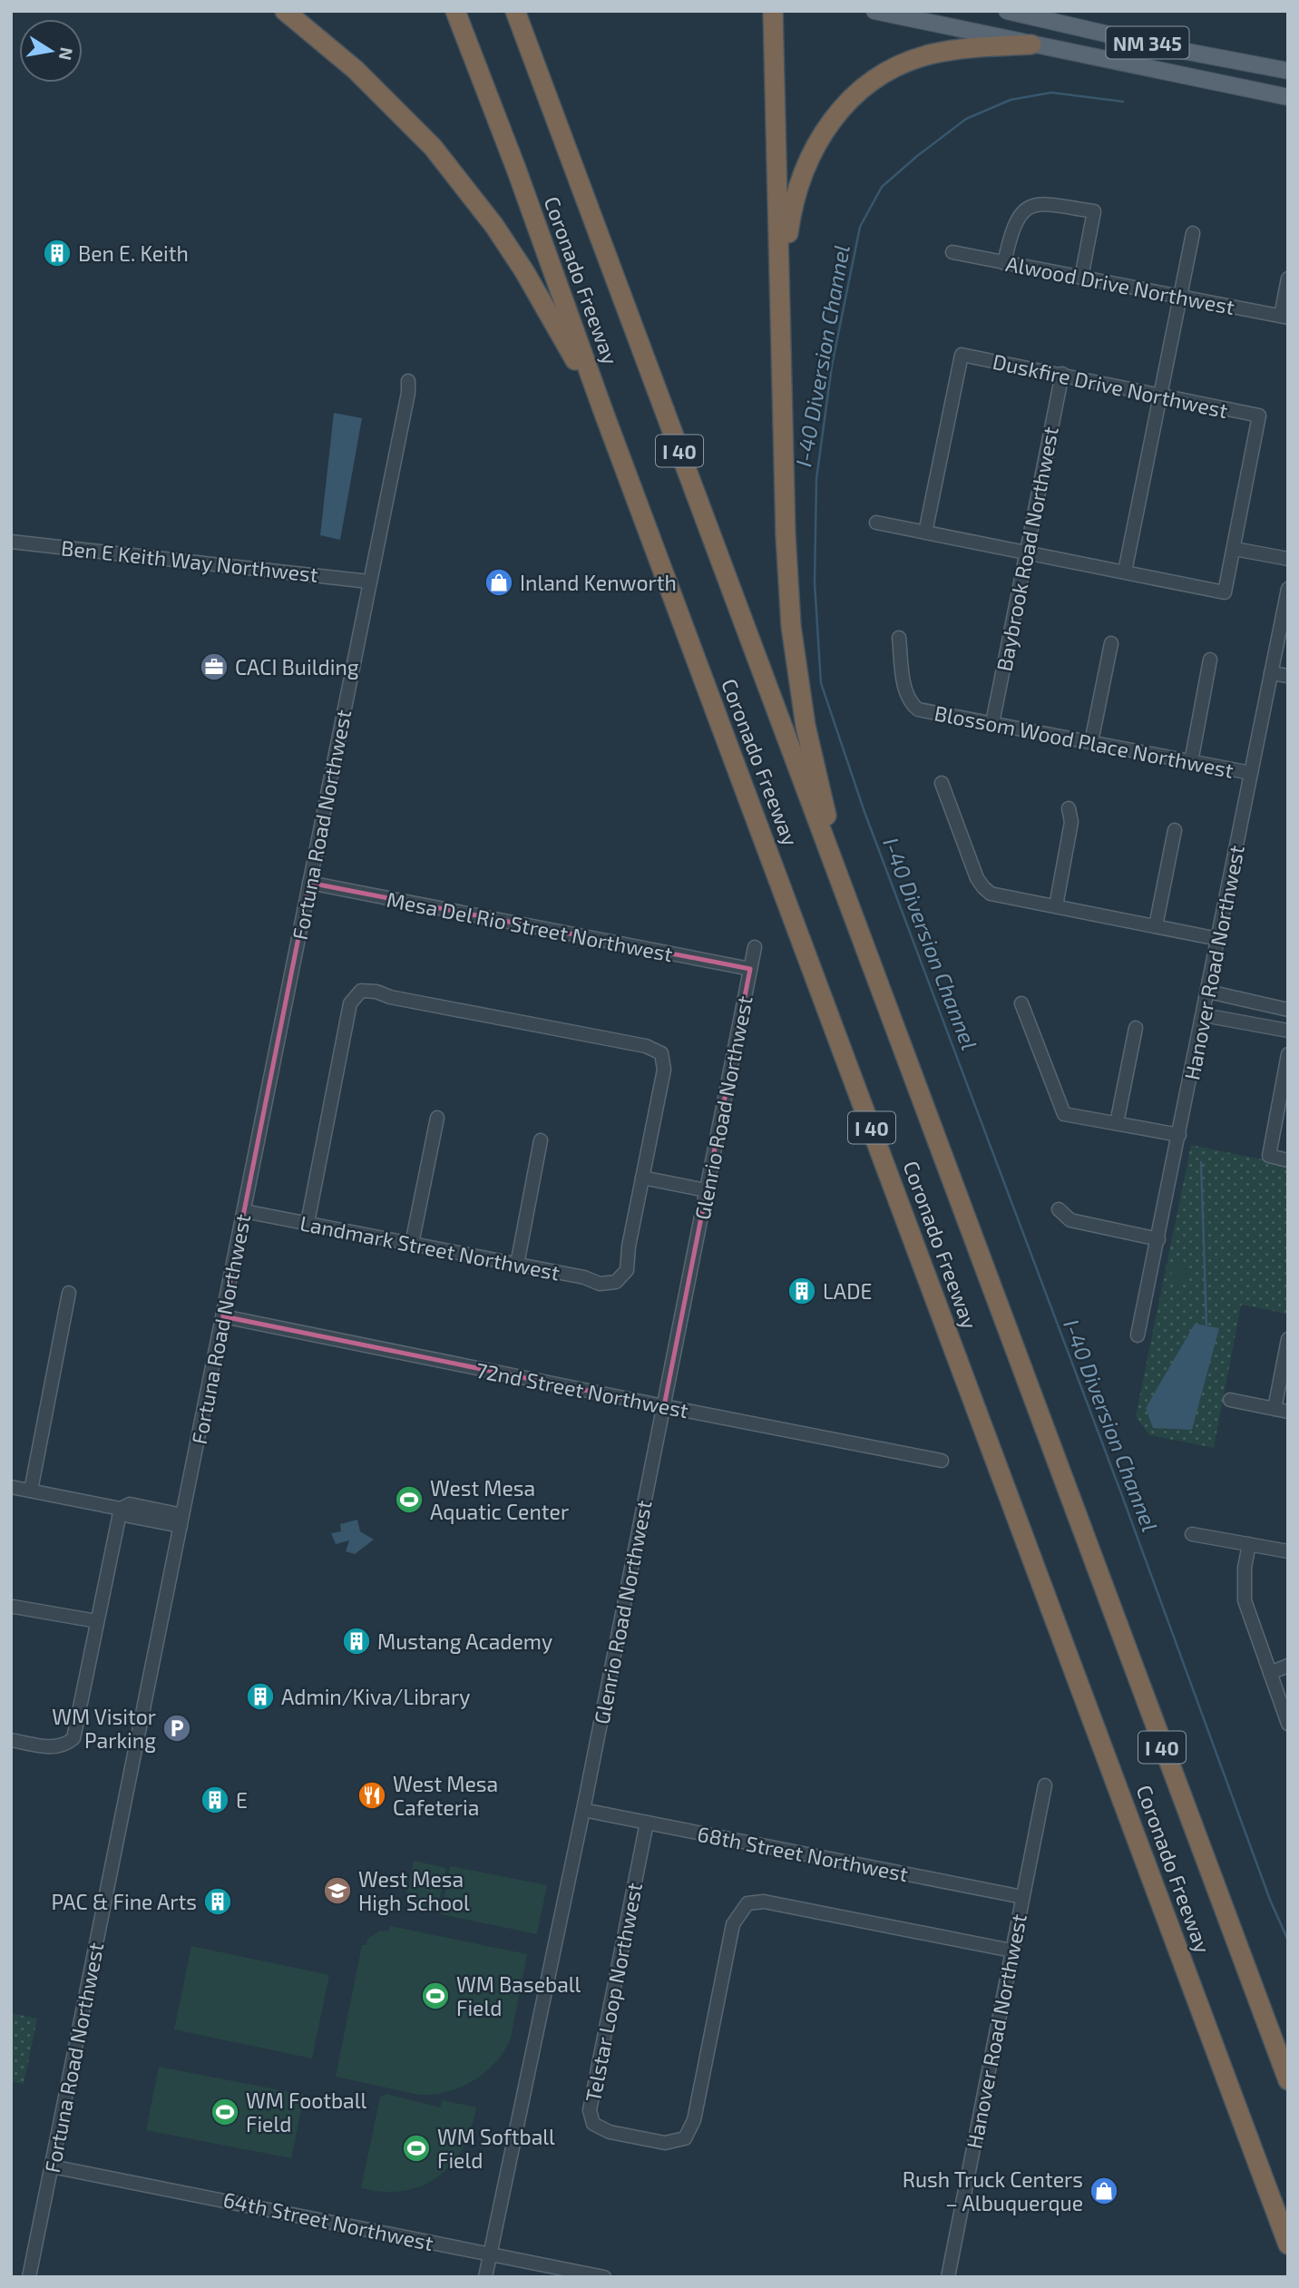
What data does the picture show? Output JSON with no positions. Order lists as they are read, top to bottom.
{
  "streets": {
    "highway": ["Coronado Freeway", "I 40"],
    "main road": ["NM 345"],
    "street": [
      "Alwood Drive Northwest",
      "Duskfire Drive Northwest",
      "Baybrook Road Northwest",
      "Ben E Keith Way Northwest",
      "Blossom Wood Place Northwest",
      "Fortuna Road Northwest",
      "Mesa Del Rio Street Northwest",
      "Hanover Road Northwest",
      "Glenrio Road Northwest",
      "Landmark Street Northwest",
      "72nd Street Northwest",
      "68th Street Northwest",
      "Telstar Loop Northwest",
      "64th Street Northwest"
    ]
  },
  "crossings": [
    ["Duskfire Drive Northwest", "Baybrook Road Northwest"],
    ["Baybrook Road Northwest", "Blossom Wood Place Northwest"],
    ["Ben E Keith Way Northwest", "Fortuna Road Northwest"],
    ["Blossom Wood Place Northwest", "Hanover Road Northwest"],
    ["Fortuna Road Northwest", "Mesa Del Rio Street Northwest"],
    ["Fortuna Road Northwest", "Landmark Street Northwest"],
    ["Fortuna Road Northwest", "72nd Street Northwest"],
    ["Fortuna Road Northwest", "64th Street Northwest"],
    ["Mesa Del Rio Street Northwest", "Glenrio Road Northwest"],
    ["Hanover Road Northwest", "68th Street Northwest"],
    ["Hanover Road Northwest", "Telstar Loop Northwest"],
    ["Glenrio Road Northwest", "72nd Street Northwest"],
    ["Glenrio Road Northwest", "68th Street Northwest"],
    ["Glenrio Road Northwest", "64th Street Northwest"],
    ["68th Street Northwest", "Telstar Loop Northwest"]
  ],
  "water": ["I-40 Diversion Channel"],
  "places": {
    "building": [
      "Ben E. Keith",
      "LADE",
      "Mustang Academy",
      "Admin/Kiva/Library",
      "E",
      "PAC & Fine Arts"
    ],
    "shop": ["Inland Kenworth", "Rush Truck Centers – Albuquerque"],
    "office": ["CACI Building"],
    "sports": [
      "West Mesa Aquatic Center",
      "WM Baseball Field",
      "WM Football Field",
      "WM Softball Field"
    ],
    "parking": ["WM Visitor Parking"],
    "restaurant": ["West Mesa Cafeteria"],
    "school or university": ["West Mesa High School"]
  },
  "north": "right"
}
